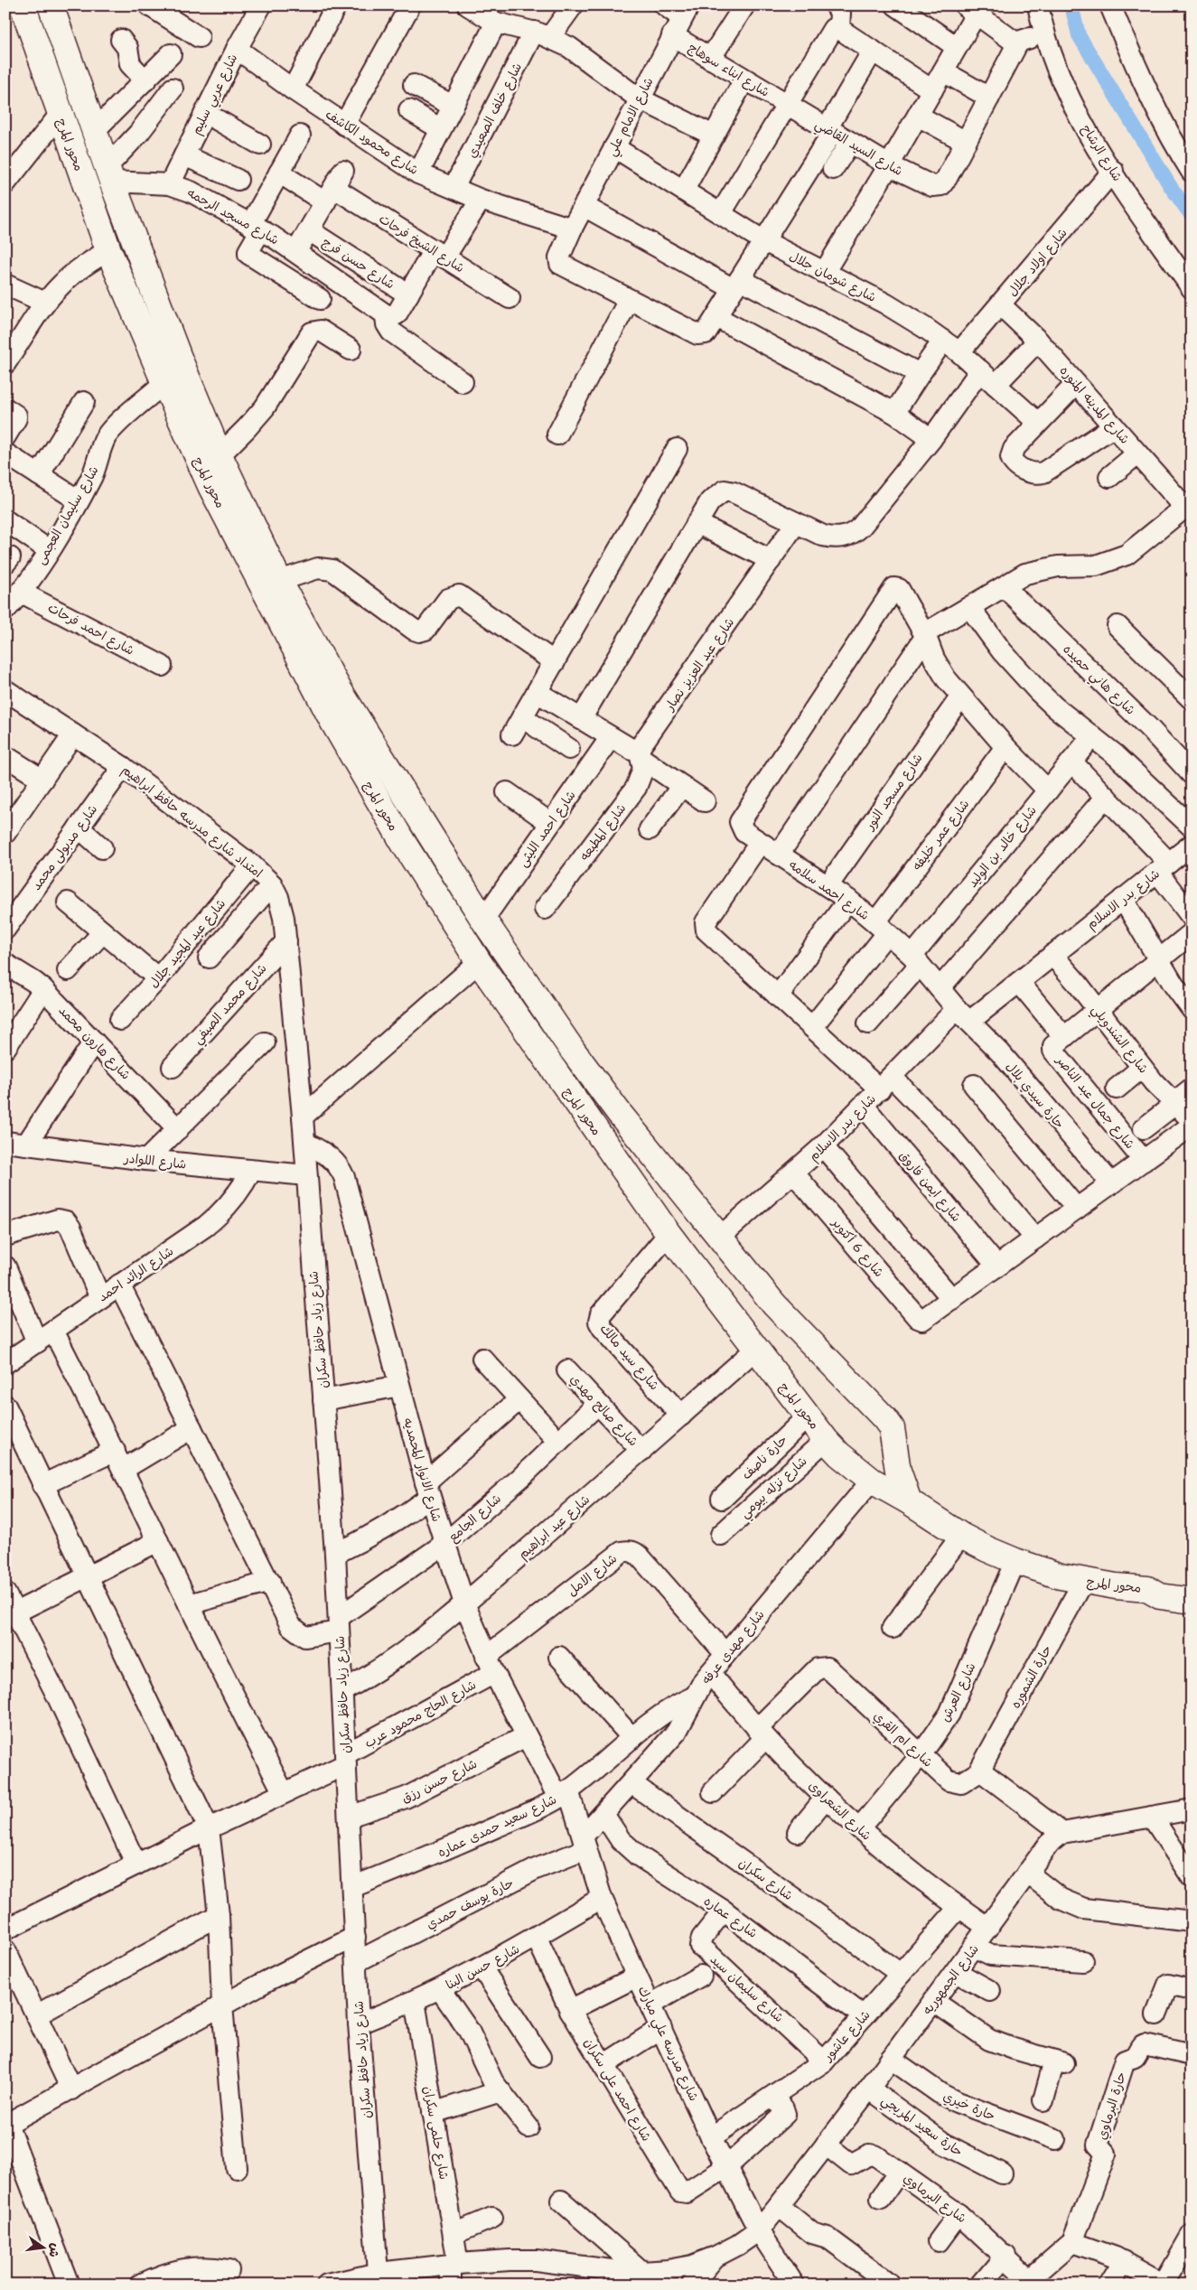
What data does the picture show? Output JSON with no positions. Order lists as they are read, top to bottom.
{
  "streets": {
    "main road": ["محور المرج"],
    "street": [
      "شارع ابناء سوهاج",
      "شارع عربي سليم",
      "شارع خلف الصعيدي",
      "شارع الامام علي",
      "شارع محمود الكاشف",
      "شارع السيد القاضي",
      "شارع الرشاح",
      "شارع مسجد الرحمه",
      "شارع الشيخ فرحات",
      "شارع اولاد جلال",
      "شارع حسن فرج",
      "شارع شومان جلال",
      "شارع المدينه المنوره",
      "شارع سليمان العجمى",
      "شارع احمد فرحات",
      "شارع عبد العزيز نصار",
      "شارع هاني حميده",
      "شارع مسجد النور",
      "امتداد شارع مدرسه حافظ ابراهيم",
      "شارع احمد الليثى",
      "شارع المطبعه",
      "شارع عمر خليفه",
      "شارع خالد بن الوليد",
      "شارع مدبولى محمد",
      "شارع احمد سلامه",
      "شارع بدر الاسلام",
      "شارع عبد المجيد جلال",
      "شارع محمد الصيفي",
      "شارع الشندويلي",
      "شارع هارون محمد",
      "حارة سيدي بلال",
      "شارع جمال عبد الناصر",
      "شارع اللوادر",
      "شارع ايمن فاروق",
      "شارع 6 أكتوبر",
      "شارع الرائد احمد",
      "شارع زياد حافظ سكران",
      "شارع سيد مالك",
      "شارع صالح مهدي",
      "حارة ناصف",
      "شارع الانوار المحمديه",
      "شارع نزله بيومي",
      "شارع الجامع",
      "شارع عيد ابراهيم",
      "شارع الامل",
      "شارع مهدى عرفه",
      "حارة الشموره",
      "شارع العرش",
      "شارع الحاج محمود عرب",
      "شارع ام القري",
      "شارع حسن رزق",
      "شارع الشعراوى",
      "شارع سعيد حمدى عماره",
      "شارع سكران",
      "حارة يوسف حمدي",
      "شارع عماره",
      "شارع حسن البنا",
      "شارع الجمهوريه",
      "شارع سليمان سيد",
      "شارع عاشور",
      "شارع مدرسه علي مبارك",
      "شارع احمد على سكران",
      "حارة خيري",
      "حارة البرماوي",
      "حارة سعيد المريجي",
      "شارع حلمى سكران",
      "شارع البرماوي"
    ]
  },
  "crossings": [
    ["شارع ابناء سوهاج", "شارع الامام علي"],
    ["شارع ابناء سوهاج", "شارع السيد القاضي"],
    ["شارع عربي سليم", "شارع محمود الكاشف"],
    ["شارع عربي سليم", "شارع مسجد الرحمه"],
    ["شارع خلف الصعيدي", "شارع محمود الكاشف"],
    ["شارع الامام علي", "شارع محمود الكاشف"],
    ["شارع الامام علي", "شارع شومان جلال"],
    ["محور المرج", "شارع مسجد الرحمه"],
    ["محور المرج", "شارع سليمان العجمى"],
    ["محور المرج", "شارع احمد الليثى"],
    ["محور المرج", "شارع بدر الاسلام"],
    ["محور المرج", "شارع سيد مالك"],
    ["محور المرج", "حارة ناصف"],
    ["محور المرج", "شارع نزله بيومي"],
    ["محور المرج", "شارع عيد ابراهيم"],
    ["محور المرج", "شارع مهدى عرفه"],
    ["محور المرج", "حارة الشموره"],
    ["محور المرج", "شارع العرش"],
    ["شارع الرشاح", "شارع اولاد جلال"],
    ["شارع اولاد جلال", "شارع شومان جلال"],
    ["شارع اولاد جلال", "شارع المدينه المنوره"],
    ["شارع سليمان العجمى", "شارع احمد فرحات"],
    ["شارع عبد العزيز نصار", "شارع المطبعه"],
    ["شارع مسجد النور", "شارع احمد سلامه"],
    ["امتداد شارع مدرسه حافظ ابراهيم", "شارع مدبولى محمد"],
    ["امتداد شارع مدرسه حافظ ابراهيم", "شارع عبد المجيد جلال"],
    ["امتداد شارع مدرسه حافظ ابراهيم", "شارع محمد الصيفي"],
    ["امتداد شارع مدرسه حافظ ابراهيم", "شارع زياد حافظ سكران"],
    ["شارع عمر خليفه", "شارع احمد سلامه"],
    ["شارع خالد بن الوليد", "شارع احمد سلامه"],
    ["شارع احمد سلامه", "شارع بدر الاسلام"],
    ["شارع احمد سلامه", "حارة سيدي بلال"],
    ["شارع بدر الاسلام", "شارع الشندويلي"],
    ["شارع بدر الاسلام", "حارة سيدي بلال"],
    ["شارع بدر الاسلام", "شارع جمال عبد الناصر"],
    ["شارع بدر الاسلام", "شارع ايمن فاروق"],
    ["شارع بدر الاسلام", "شارع 6 أكتوبر"],
    ["شارع اللوادر", "شارع الرائد احمد"],
    ["شارع اللوادر", "شارع زياد حافظ سكران"],
    ["شارع زياد حافظ سكران", "شارع الانوار المحمديه"],
    ["شارع زياد حافظ سكران", "شارع الجامع"],
    ["شارع زياد حافظ سكران", "شارع عيد ابراهيم"],
    ["شارع زياد حافظ سكران", "شارع الحاج محمود عرب"],
    ["شارع زياد حافظ سكران", "شارع حسن رزق"],
    ["شارع زياد حافظ سكران", "شارع سعيد حمدى عماره"],
    ["شارع زياد حافظ سكران", "حارة يوسف حمدي"],
    ["شارع زياد حافظ سكران", "شارع حسن البنا"],
    ["شارع زياد حافظ سكران", "شارع الجمهوريه"],
    ["شارع سيد مالك", "شارع عيد ابراهيم"],
    ["شارع صالح مهدي", "شارع الجامع"],
    ["شارع صالح مهدي", "شارع عيد ابراهيم"],
    ["شارع الانوار المحمديه", "شارع الجامع"],
    ["شارع الانوار المحمديه", "شارع عيد ابراهيم"],
    ["شارع الانوار المحمديه", "شارع الامل"],
    ["شارع الانوار المحمديه", "شارع الحاج محمود عرب"],
    ["شارع الانوار المحمديه", "شارع حسن رزق"],
    ["شارع الانوار المحمديه", "شارع سعيد حمدى عماره"],
    ["شارع الانوار المحمديه", "شارع مدرسه علي مبارك"],
    ["شارع الامل", "شارع مهدى عرفه"],
    ["شارع الامل", "شارع الحاج محمود عرب"],
    ["شارع مهدى عرفه", "شارع الشعراوى"],
    ["شارع مهدى عرفه", "شارع سعيد حمدى عماره"],
    ["شارع مهدى عرفه", "شارع سكران"],
    ["شارع مهدى عرفه", "حارة يوسف حمدي"],
    ["شارع مهدى عرفه", "شارع عماره"],
    ["شارع مهدى عرفه", "شارع مدرسه علي مبارك"],
    ["حارة الشموره", "شارع ام القري"],
    ["شارع العرش", "شارع ام القري"],
    ["شارع العرش", "شارع الشعراوى"],
    ["شارع ام القري", "شارع الشعراوى"],
    ["شارع الشعراوى", "شارع الجمهوريه"],
    ["شارع الشعراوى", "شارع عاشور"],
    ["شارع سعيد حمدى عماره", "شارع مدرسه علي مبارك"],
    ["شارع سكران", "شارع عاشور"],
    ["حارة يوسف حمدي", "شارع مدرسه علي مبارك"],
    ["شارع عماره", "شارع سليمان سيد"],
    ["شارع عماره", "شارع عاشور"],
    ["شارع حسن البنا", "شارع مدرسه علي مبارك"],
    ["شارع حسن البنا", "شارع احمد على سكران"],
    ["شارع حسن البنا", "شارع حلمى سكران"],
    ["شارع الجمهوريه", "شارع مدرسه علي مبارك"],
    ["شارع الجمهوريه", "حارة خيري"],
    ["شارع الجمهوريه", "حارة سعيد المريجي"],
    ["شارع الجمهوريه", "شارع حلمى سكران"],
    ["شارع الجمهوريه", "شارع البرماوي"],
    ["شارع سليمان سيد", "شارع عاشور"],
    ["شارع عاشور", "شارع مدرسه علي مبارك"],
    ["شارع مدرسه علي مبارك", "شارع احمد على سكران"],
    ["حارة البرماوي", "شارع البرماوي"]
  ],
  "north": "right"
}
